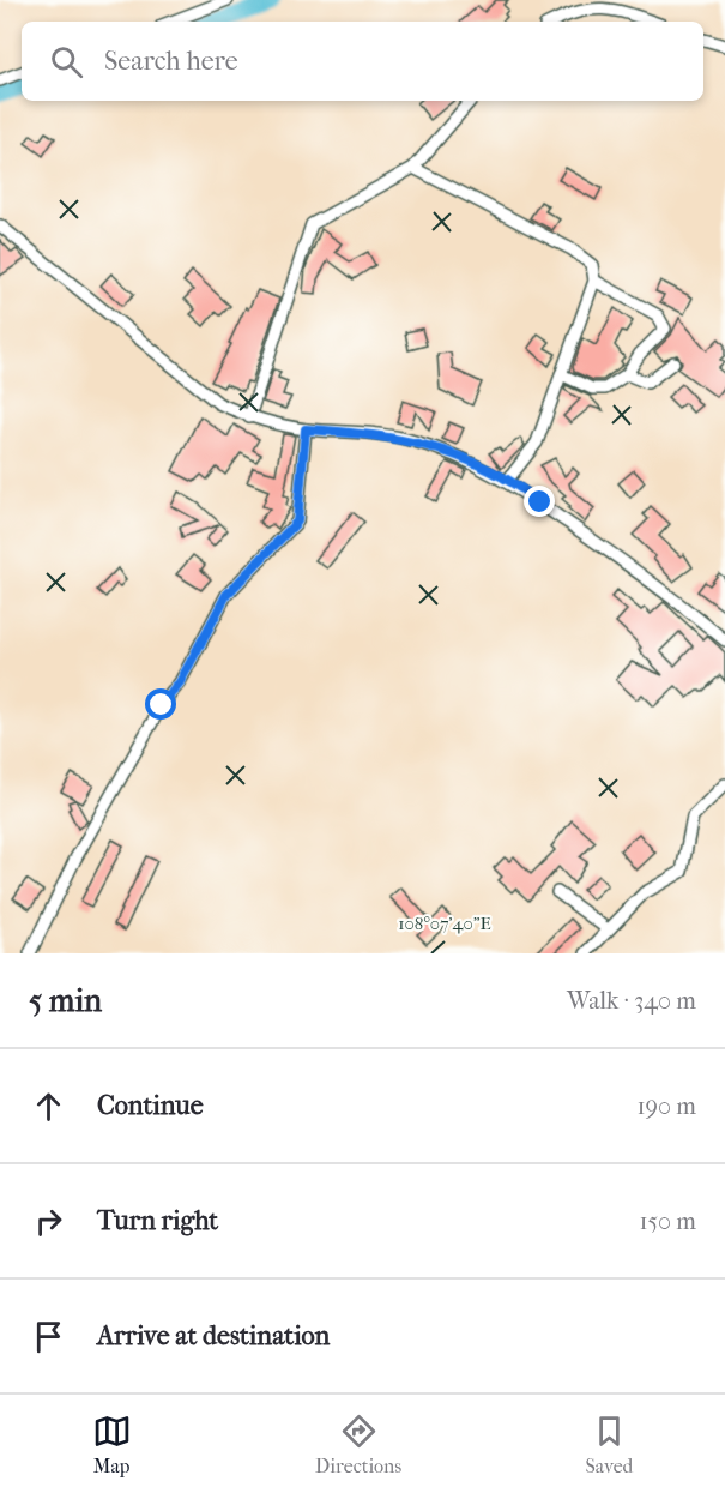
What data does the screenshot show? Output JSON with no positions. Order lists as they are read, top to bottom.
{
  "page": {
    "search": "Search here",
    "heading": ["5 min", "Walk · 340 m"],
    "list": [
      ["Continue", "190 m"],
      ["Turn right", "150 m"],
      "Arrive at destination"
    ],
    "nav": ["Map", "Directions", "Saved"]
  },
  "coordinates": ["108°07'40\"E"]
}
